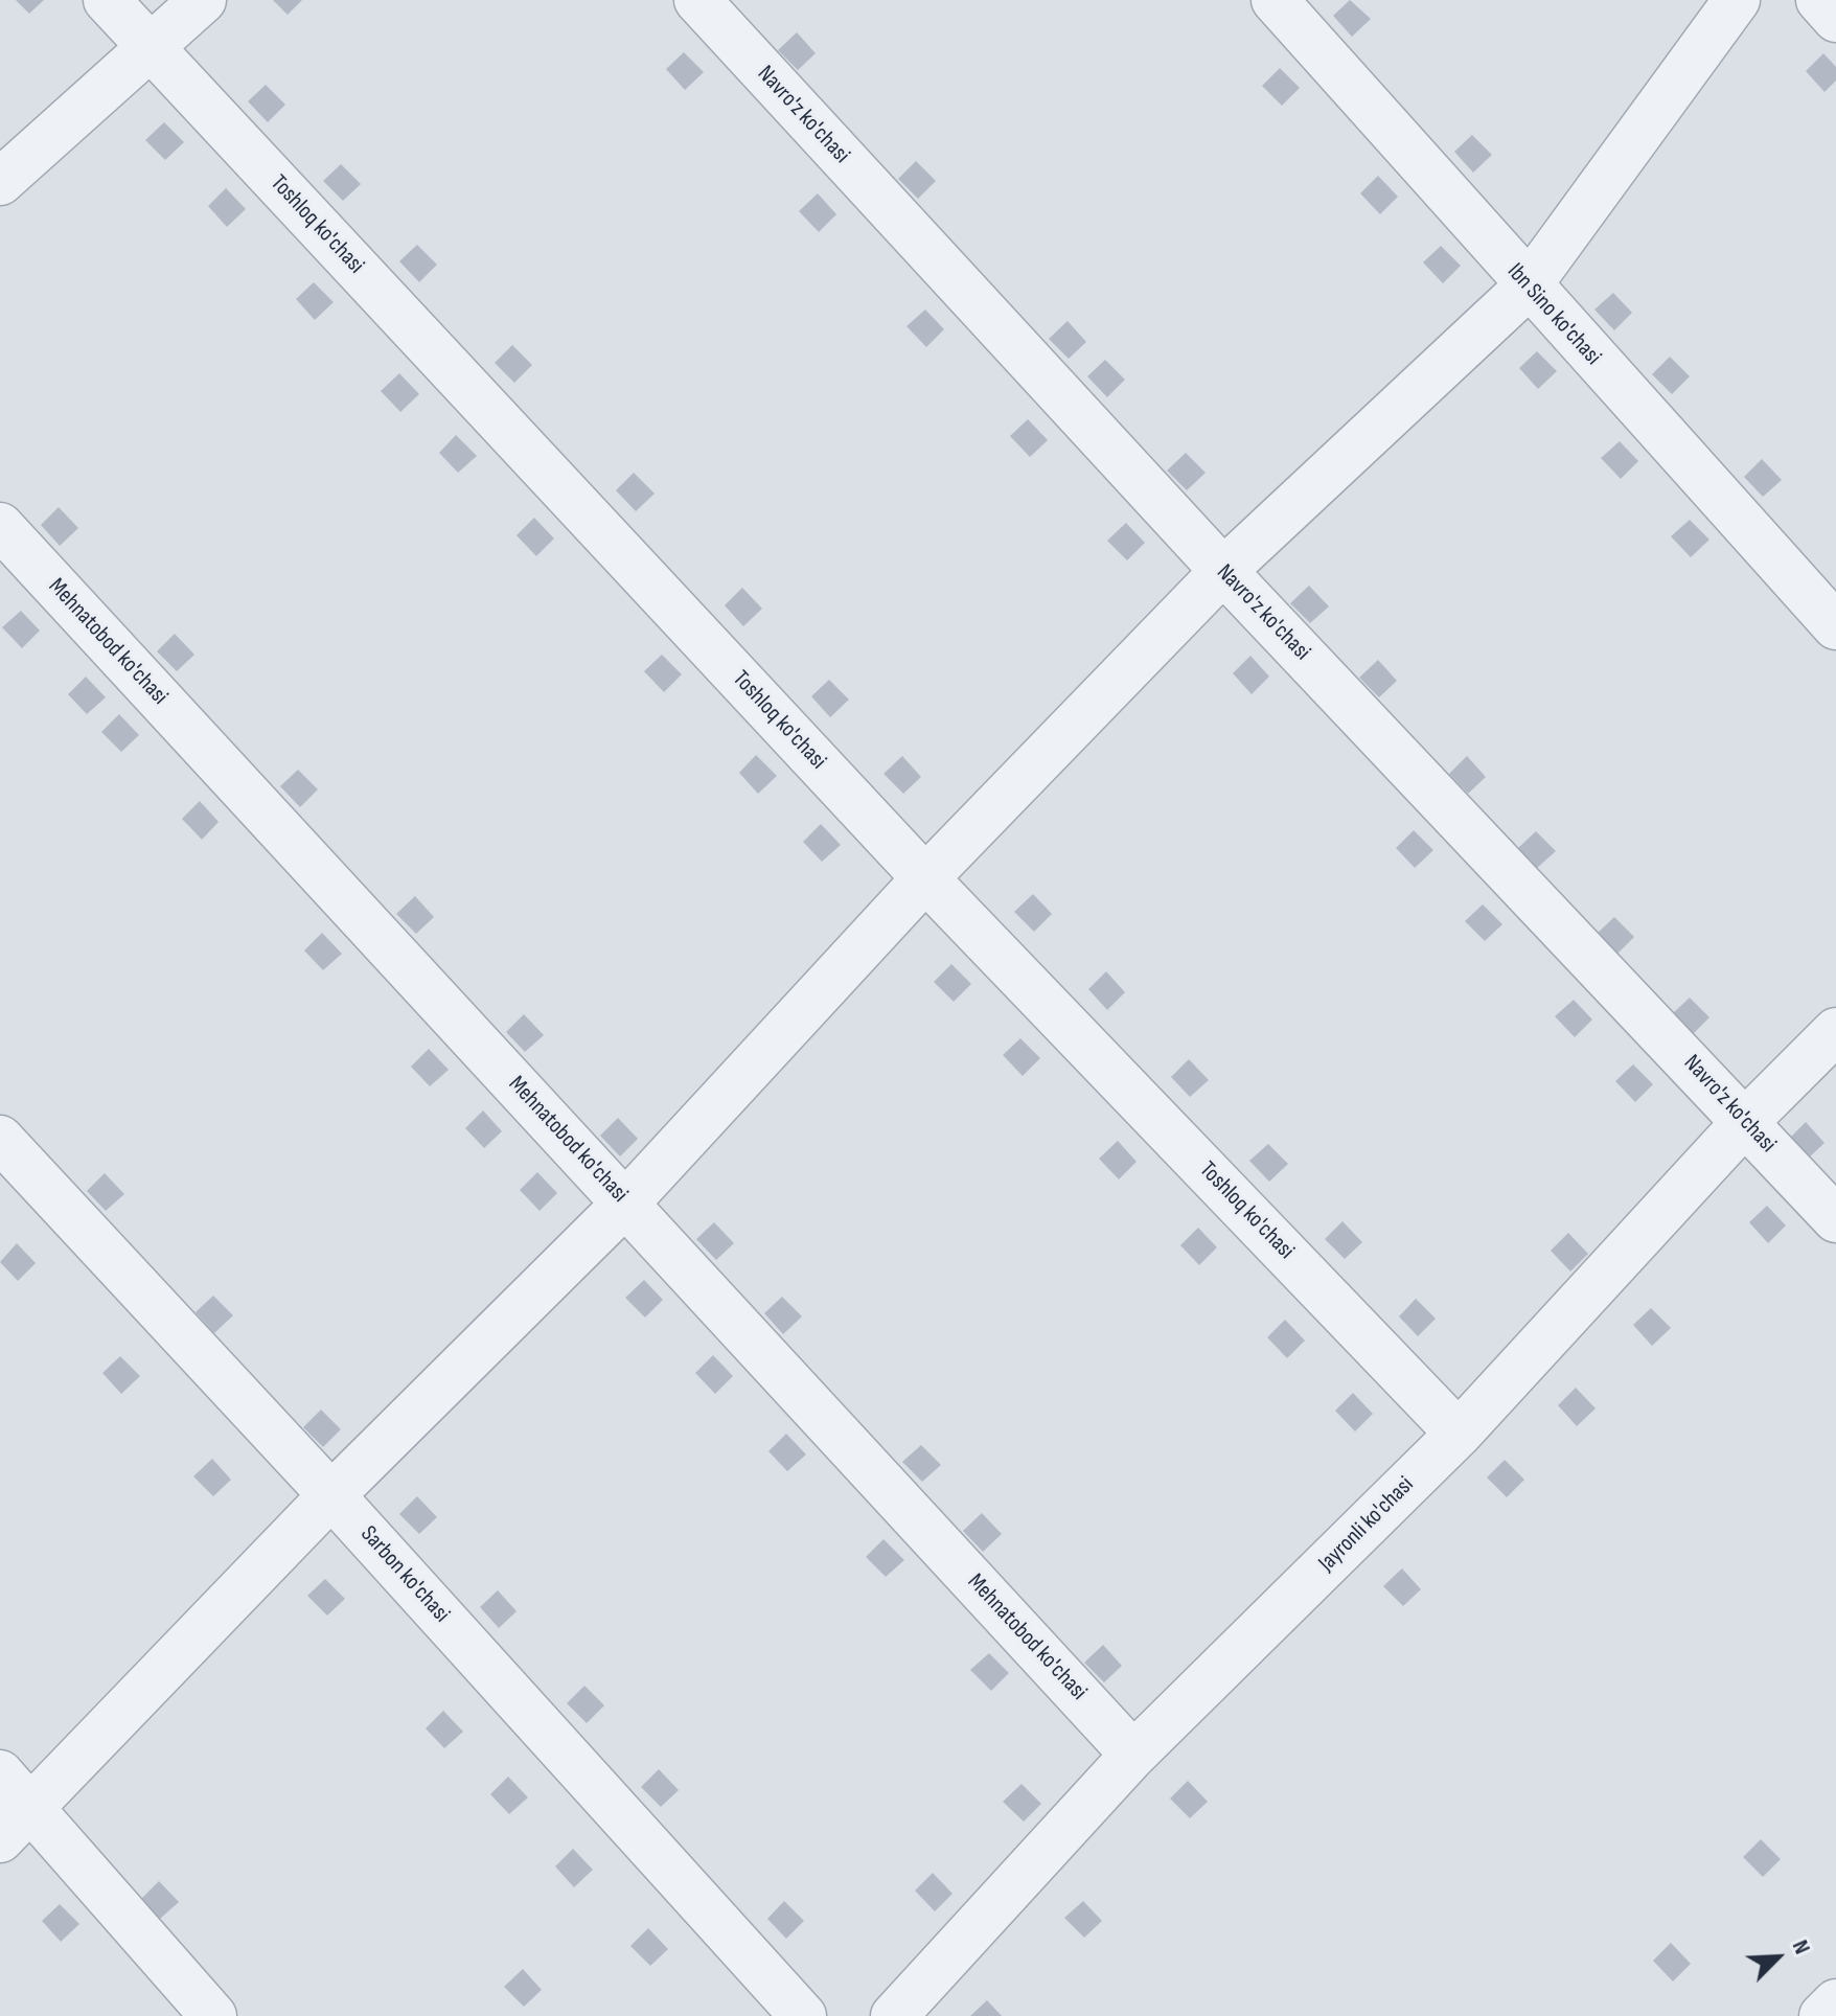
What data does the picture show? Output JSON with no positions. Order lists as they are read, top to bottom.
{
  "streets": {
    "street": [
      "Navro'z ko'chasi",
      "Toshloq ko'chasi",
      "Ibn Sino ko'chasi",
      "Mehnatobod ko'chasi",
      "Jayronli ko'chasi",
      "Sarbon ko'chasi"
    ]
  },
  "crossings": [
    ["Navro'z ko'chasi", "Jayronli ko'chasi"],
    ["Toshloq ko'chasi", "Jayronli ko'chasi"],
    ["Mehnatobod ko'chasi", "Jayronli ko'chasi"]
  ],
  "north": "top right"
}
